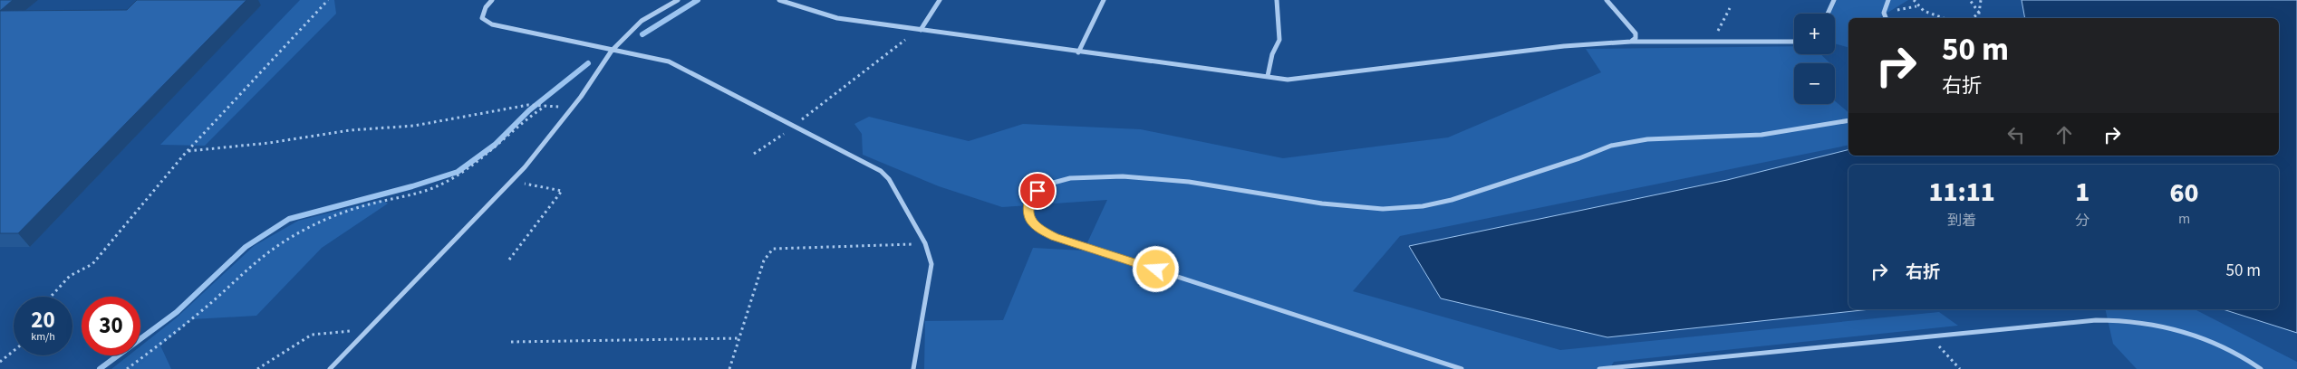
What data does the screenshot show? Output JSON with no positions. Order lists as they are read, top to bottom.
{
  "page": {
    "map_buttons": ["+", "−"],
    "turn": ["50 m", "右折"],
    "eta": [
      "11:11",
      "到着",
      "1",
      "分",
      "60",
      "m"
    ],
    "list": [
      {
        "name": "右折",
        "value": "50 m"
      }
    ],
    "speed": "20 km/h",
    "limit": "30"
  }
}
